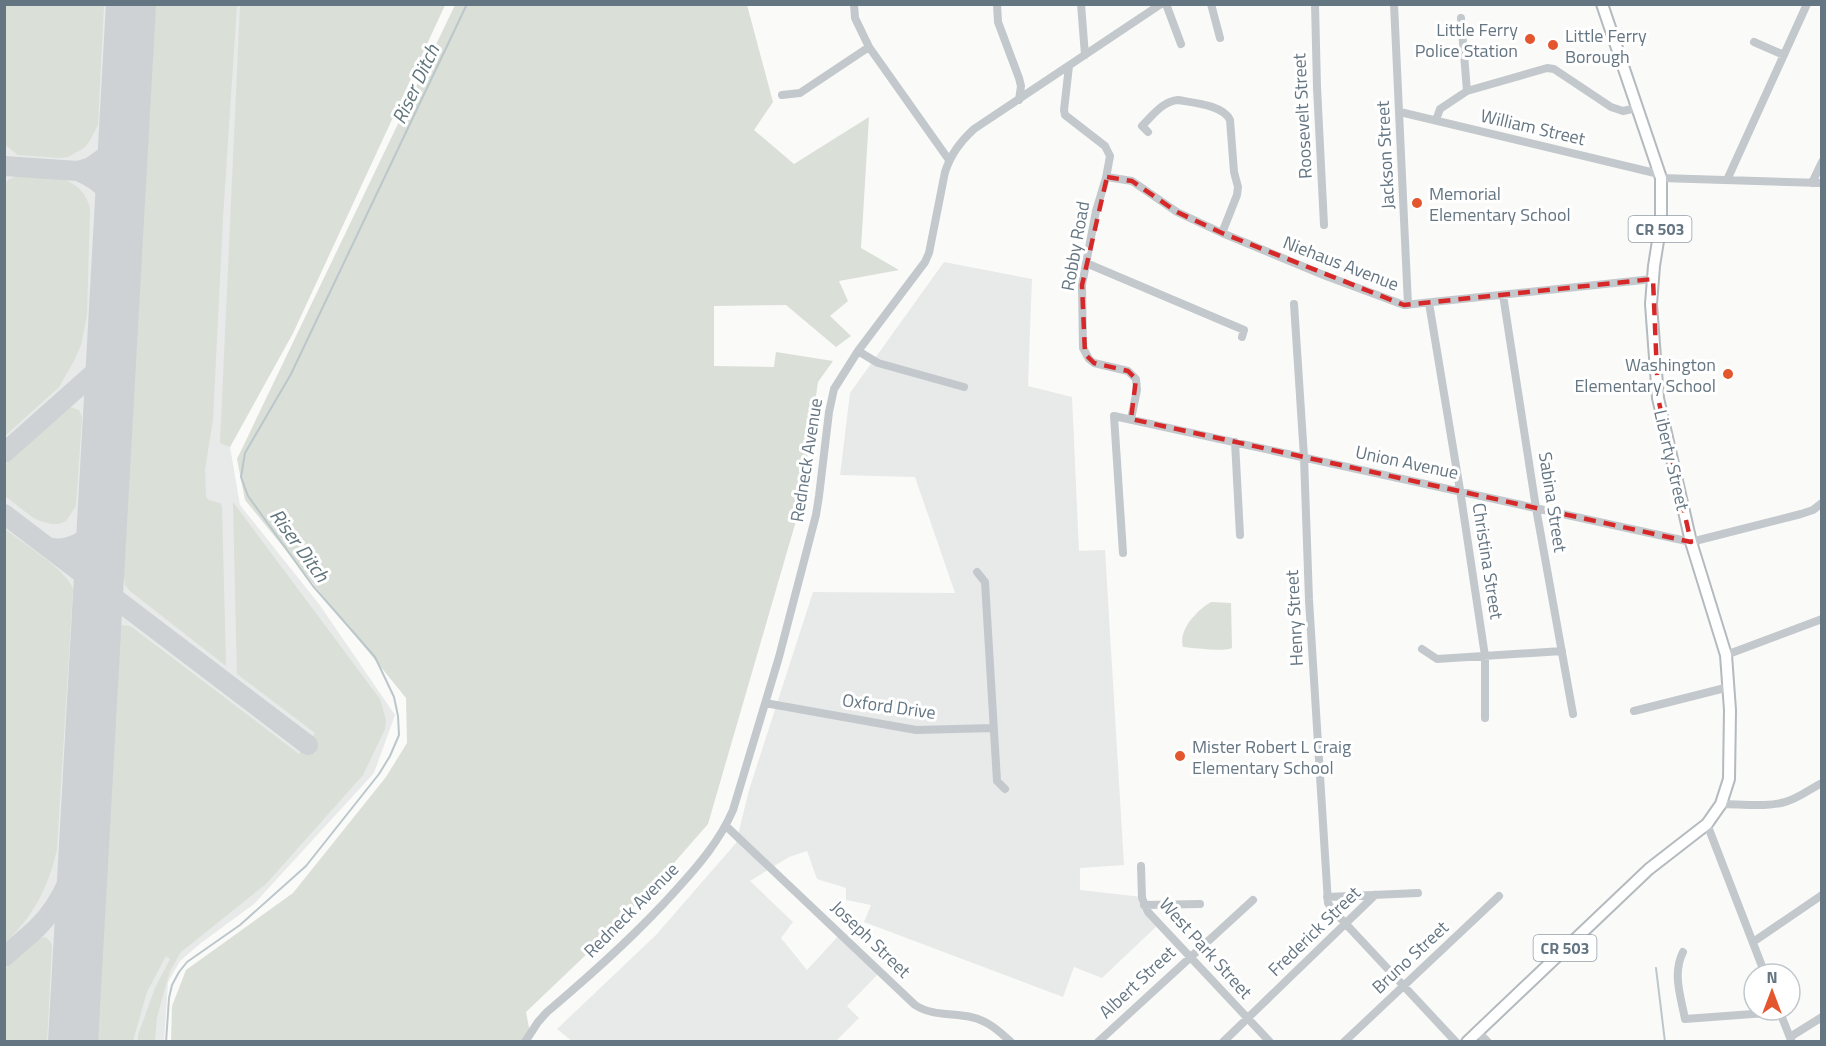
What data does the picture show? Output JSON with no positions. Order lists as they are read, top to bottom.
{
  "streets": {
    "main road": ["CR 503", "Liberty Street"],
    "street": [
      "Roosevelt Street",
      "William Street",
      "Jackson Street",
      "Robby Road",
      "Niehaus Avenue",
      "Redneck Avenue",
      "Union Avenue",
      "Sabina Street",
      "Christina Street",
      "Henry Street",
      "Oxford Drive",
      "Frederick Street",
      "Joseph Street",
      "West Park Street",
      "Bruno Street",
      "Albert Street"
    ]
  },
  "crossings": [
    ["William Street", "Jackson Street"],
    ["William Street", "Liberty Street"],
    ["Jackson Street", "Niehaus Avenue"],
    ["CR 503", "Liberty Street"],
    ["Robby Road", "Niehaus Avenue"],
    ["Robby Road", "Redneck Avenue"],
    ["Robby Road", "Union Avenue"],
    ["Niehaus Avenue", "Liberty Street"],
    ["Niehaus Avenue", "Sabina Street"],
    ["Niehaus Avenue", "Christina Street"],
    ["Redneck Avenue", "Oxford Drive"],
    ["Redneck Avenue", "Joseph Street"],
    ["Liberty Street", "Union Avenue"],
    ["Union Avenue", "Sabina Street"],
    ["Union Avenue", "Christina Street"],
    ["Union Avenue", "Henry Street"],
    ["Henry Street", "Frederick Street"],
    ["Henry Street", "Bruno Street"],
    ["Frederick Street", "West Park Street"],
    ["West Park Street", "Albert Street"]
  ],
  "water": ["Riser Ditch"],
  "places": [
    "Little Ferry Police Station",
    "Little Ferry Borough",
    "Memorial Elementary School",
    "Washington Elementary School",
    "Mister Robert L Craig Elementary School"
  ],
  "north": "top"
}
